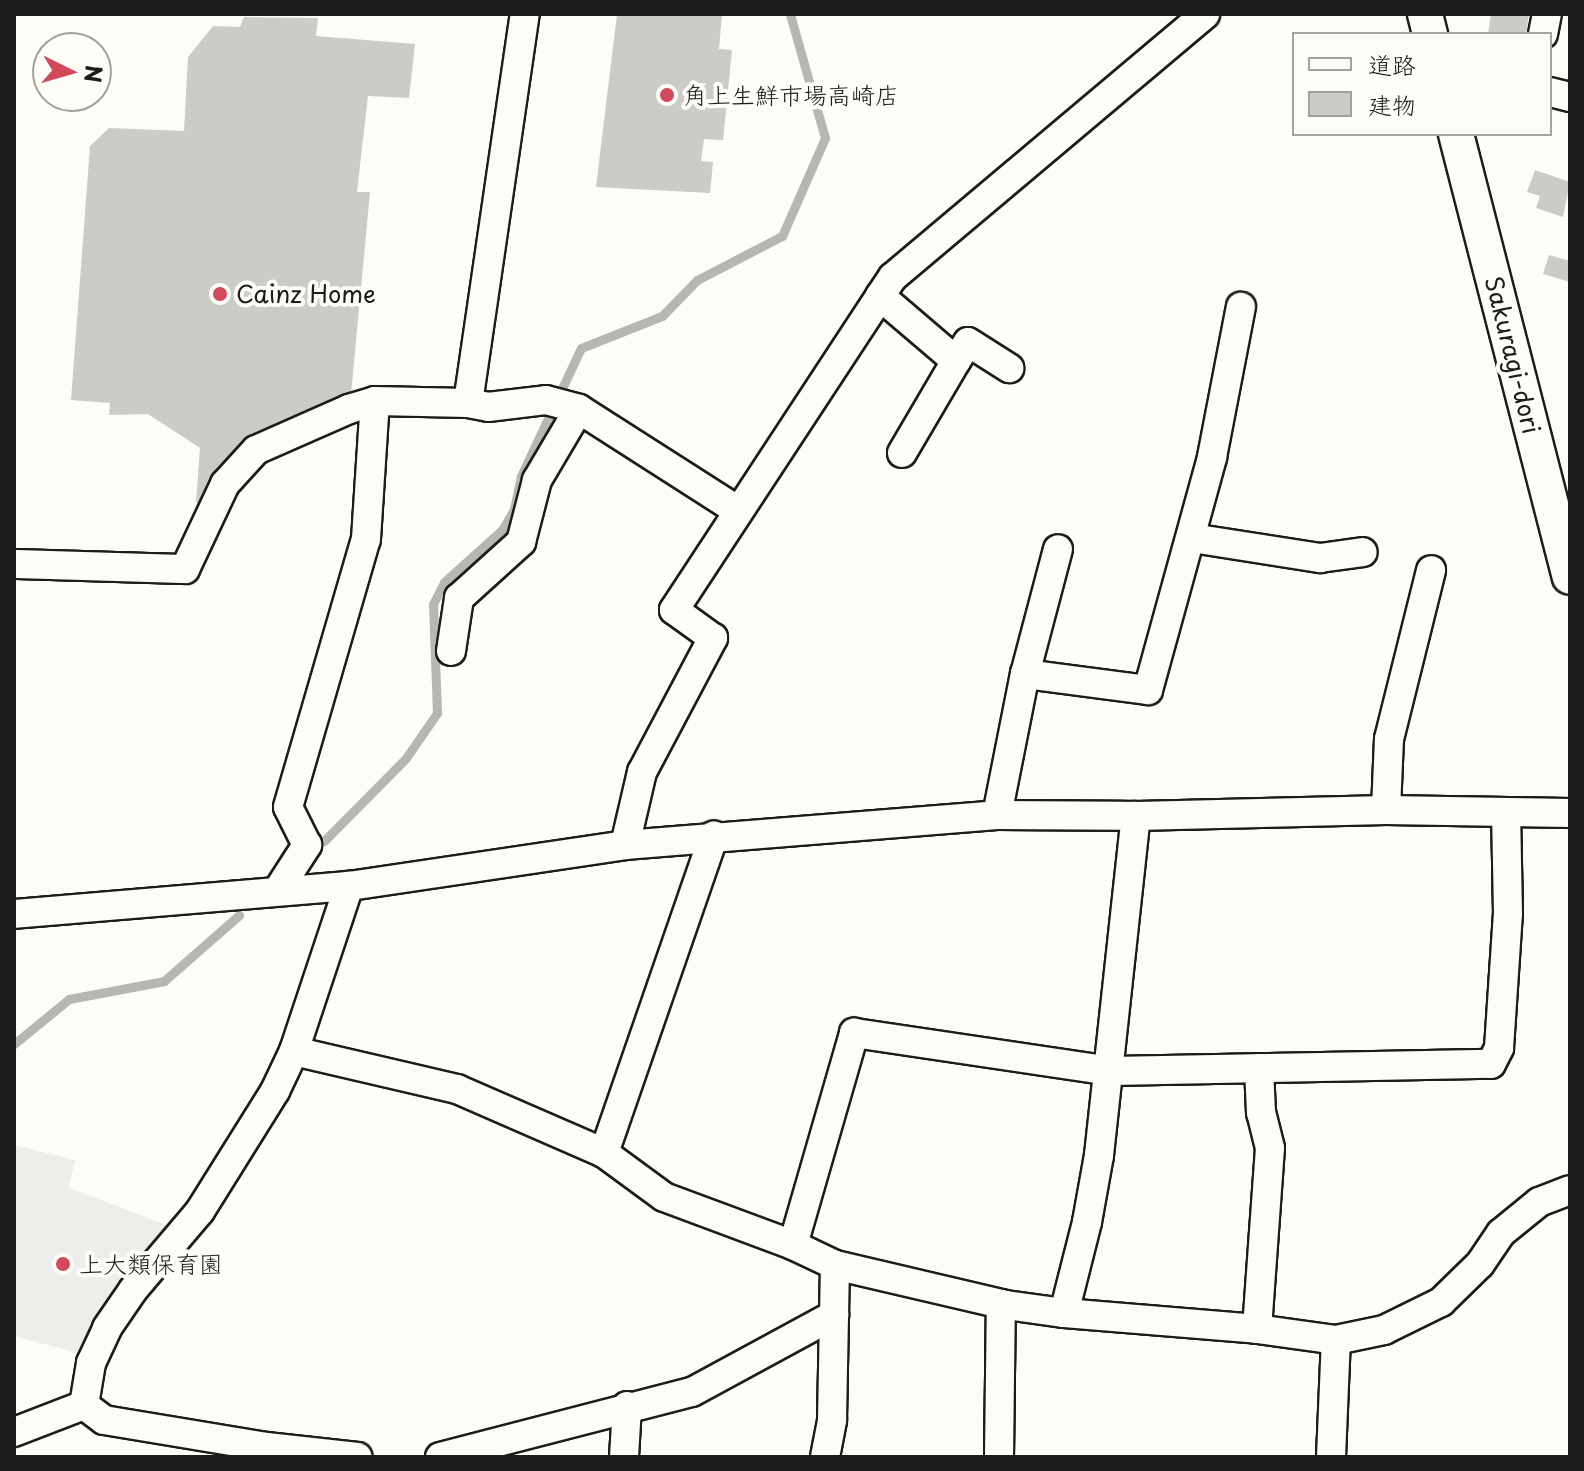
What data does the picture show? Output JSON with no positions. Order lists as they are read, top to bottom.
{
  "streets": {
    "street": ["Sakuragi-dori"]
  },
  "places": ["角上生鮮市場高崎店", "Cainz Home", "上大類保育園"],
  "legend": ["道路", "建物"],
  "north": "right"
}
